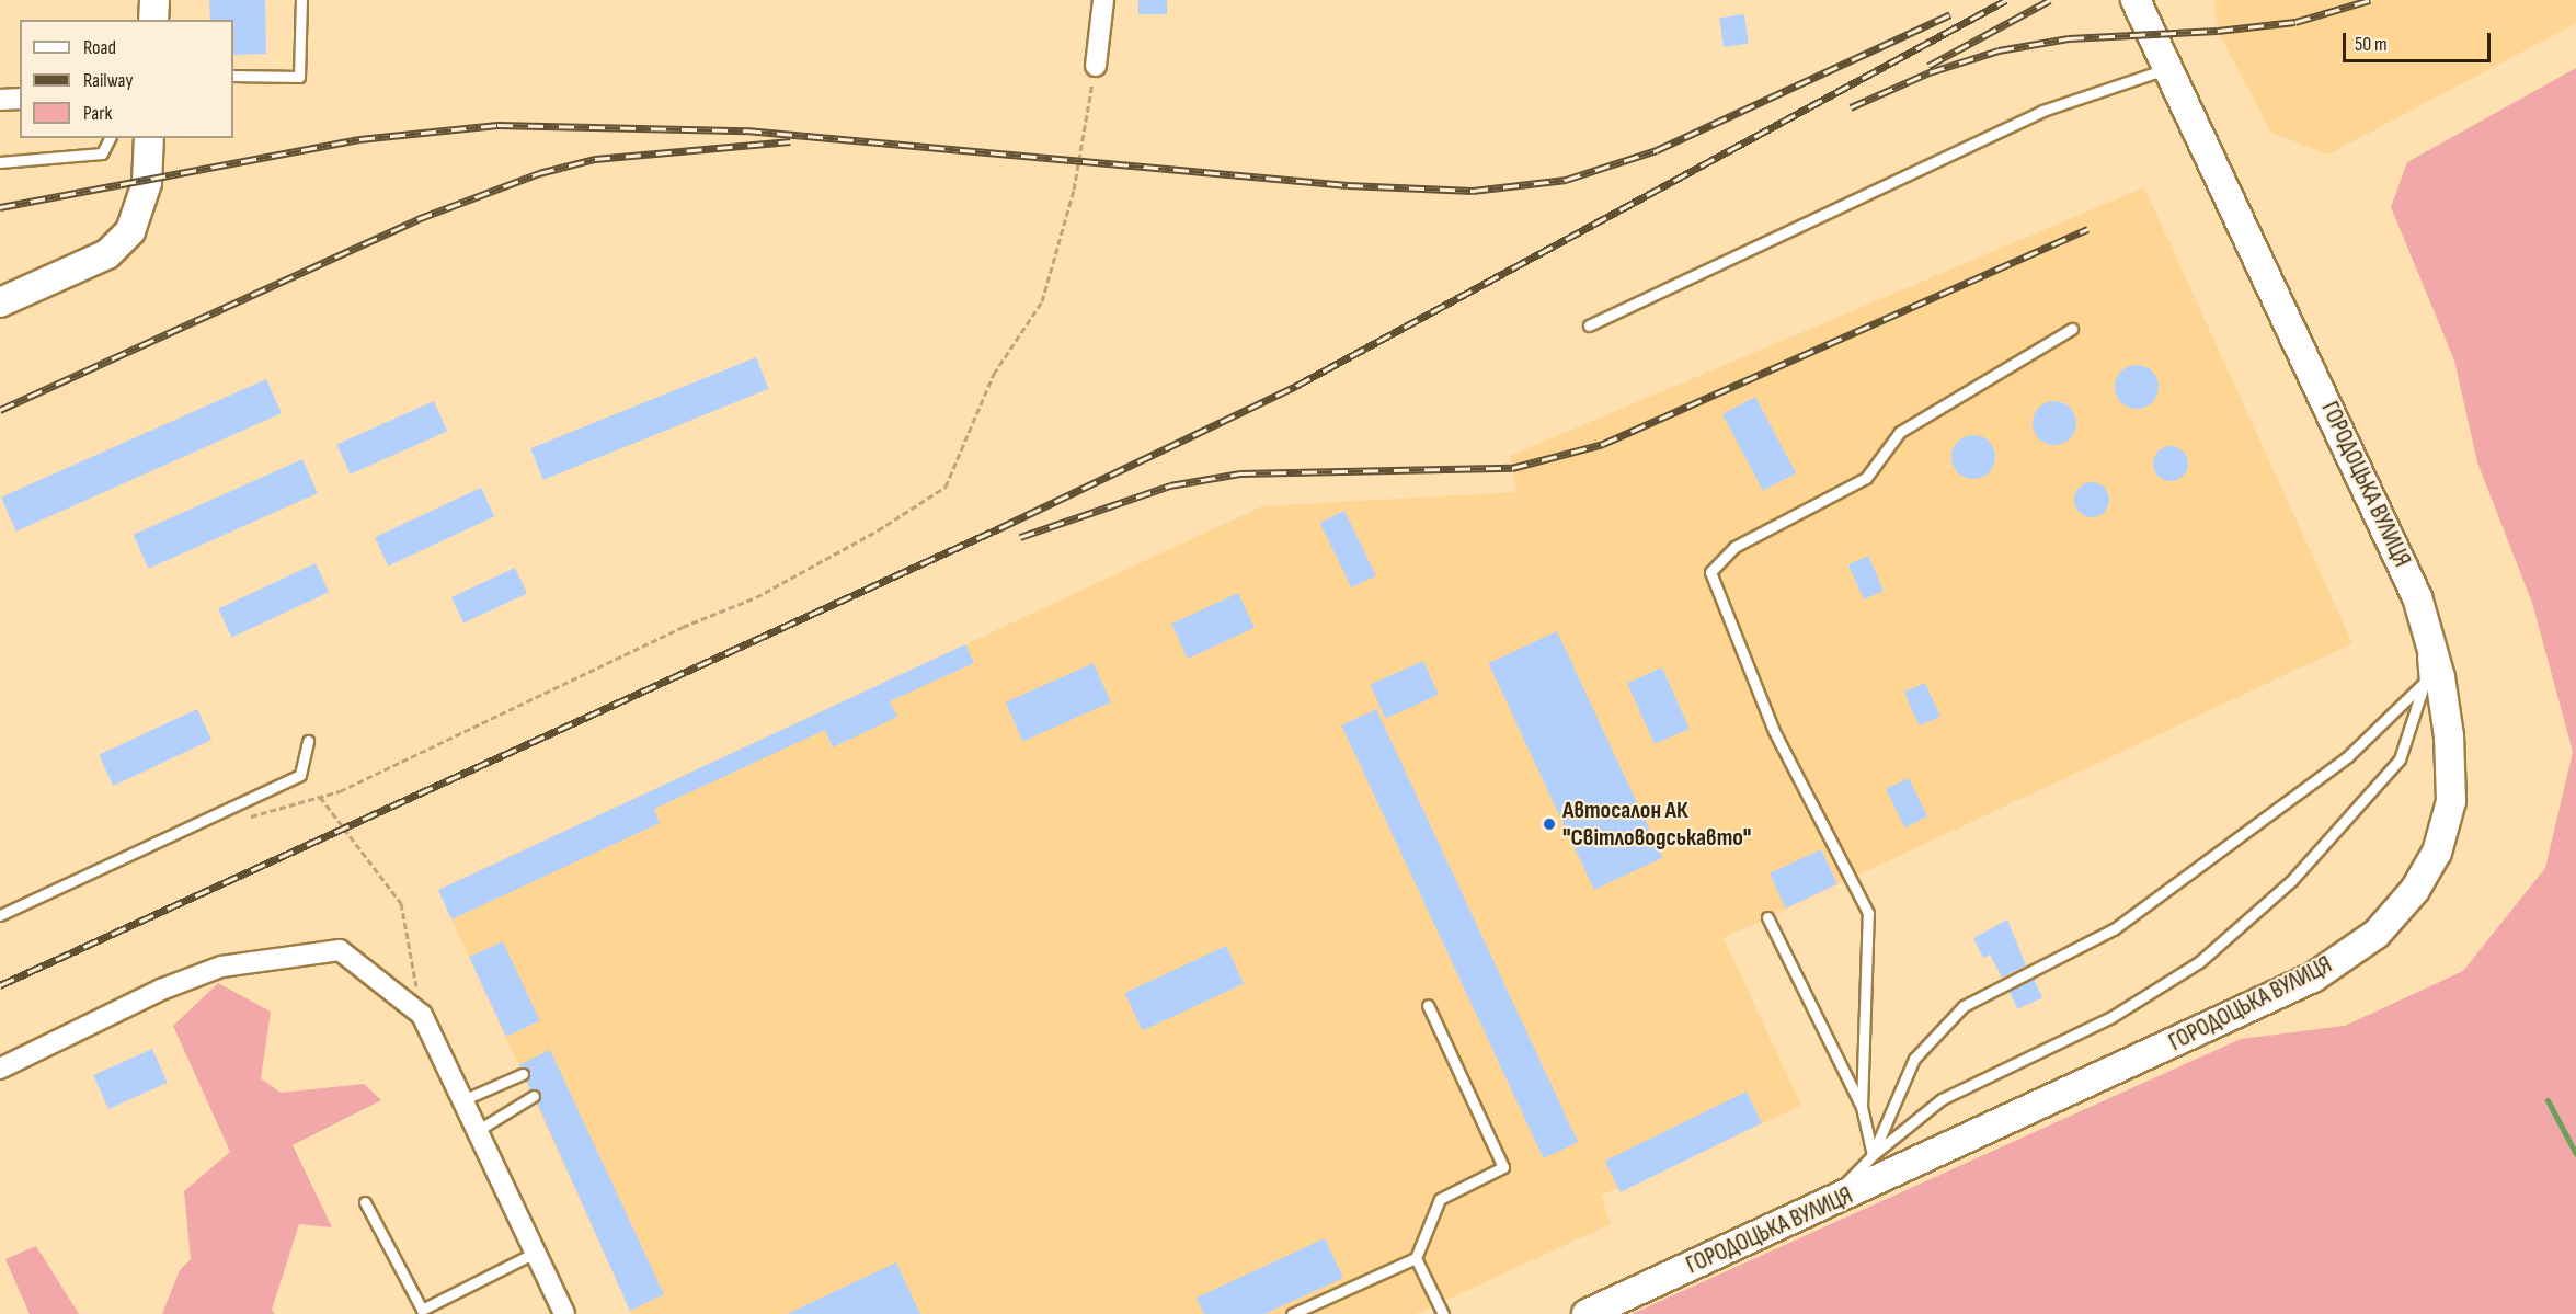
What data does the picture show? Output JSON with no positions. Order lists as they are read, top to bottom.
{
  "streets": {
    "main road": ["ГОРОДОЦЬКА ВУЛИЦЯ"]
  },
  "places": ["Автосалон АК \"Світловодськавто\""],
  "legend": ["Road", "Railway", "Park"],
  "scale_bar": "50 m"
}
